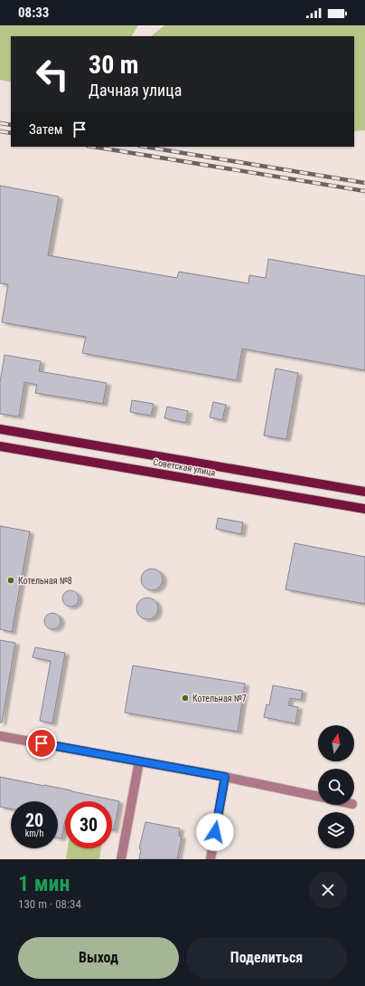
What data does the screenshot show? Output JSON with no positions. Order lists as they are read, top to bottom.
{
  "streets": {
    "main road": ["Советская улица"]
  },
  "places": ["Котельная №8", "Котельная №7"],
  "north": "top",
  "page": {
    "status": "08:33",
    "turn": ["30 m", "Дачная улица"],
    "then": "Затем",
    "speed": "20 km/h",
    "limit": "30",
    "heading": ["1 мин", "130 m · 08:34"],
    "buttons": ["Выход", "Поделиться"]
  }
}
